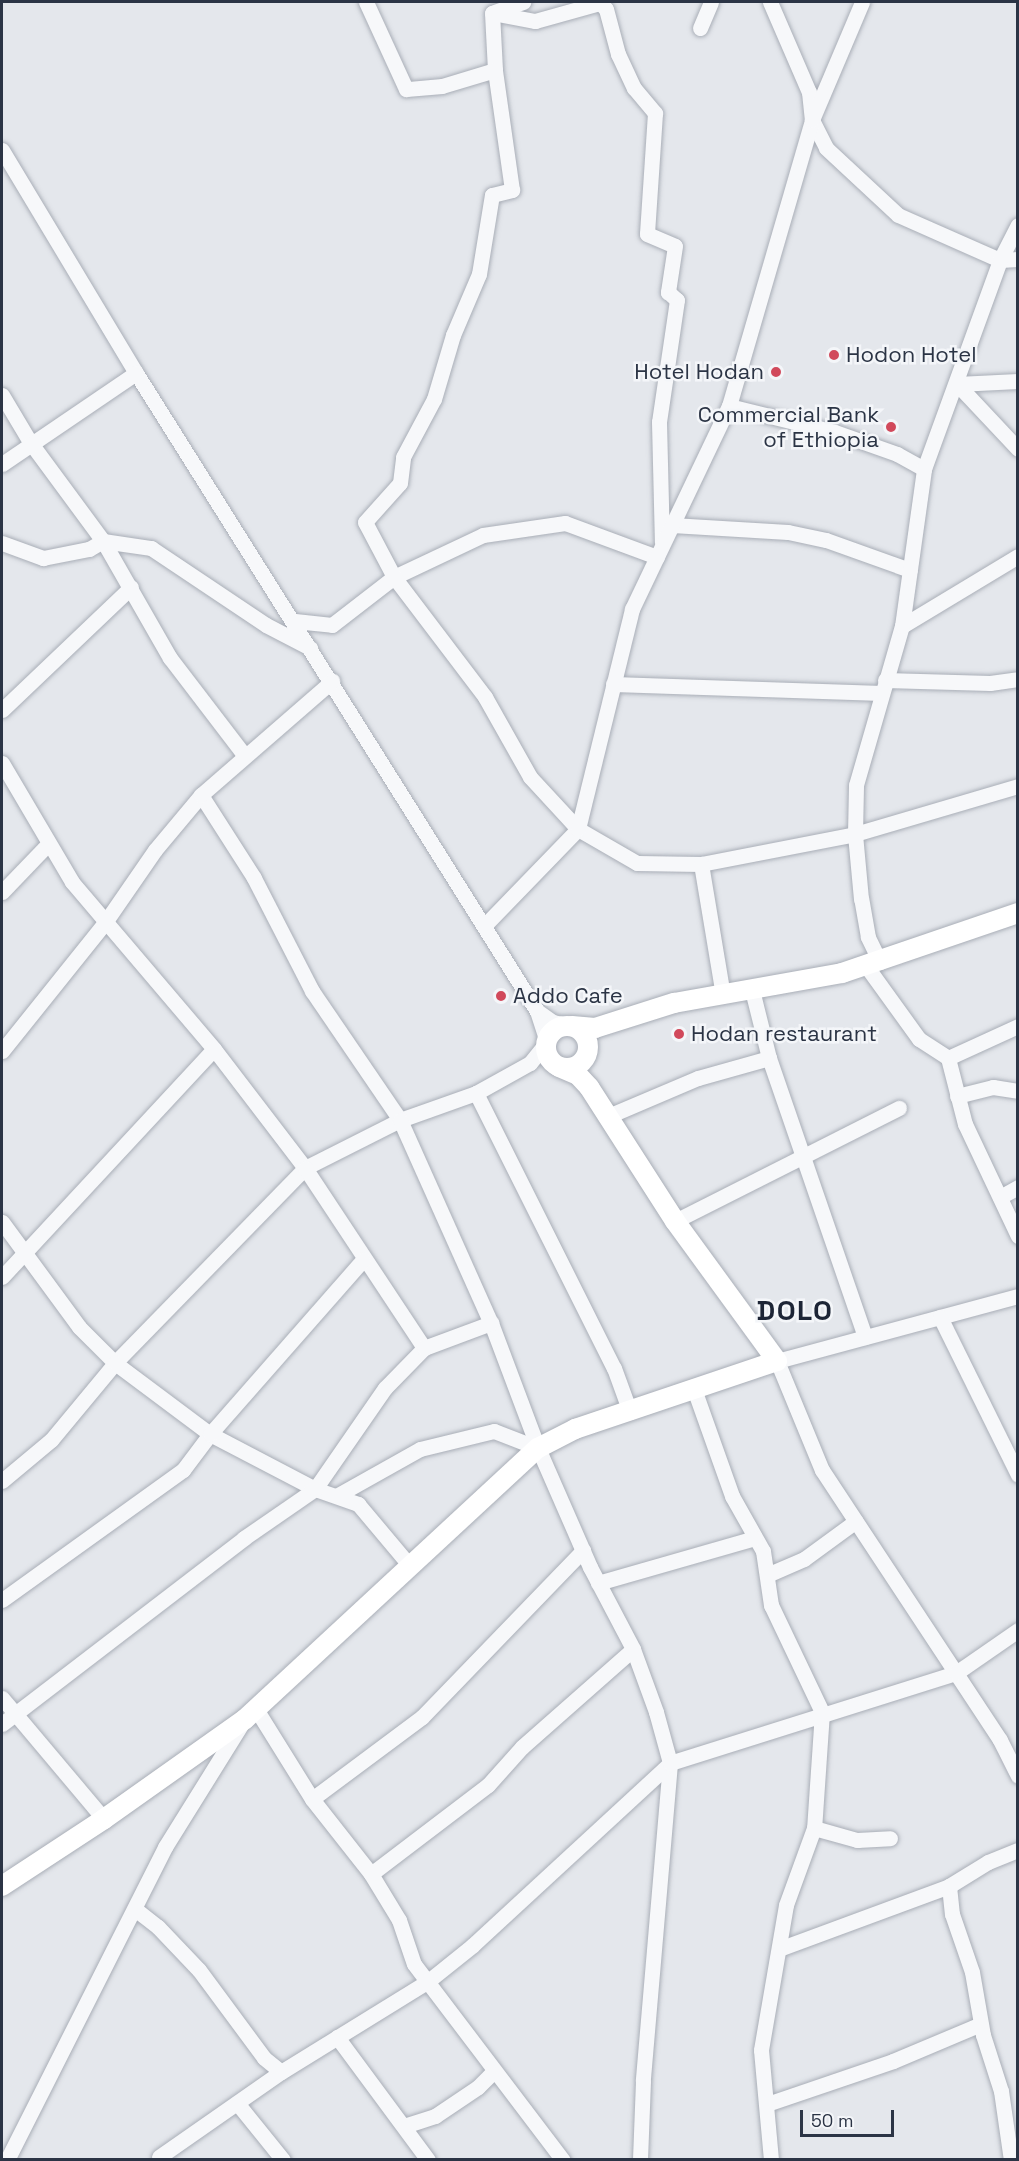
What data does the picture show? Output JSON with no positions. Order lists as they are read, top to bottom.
{
  "districts": ["DOLO"],
  "places": [
    "Hodon Hotel",
    "Hotel Hodan",
    "Commercial Bank of Ethiopia",
    "Addo Cafe",
    "Hodan restaurant"
  ],
  "scale_bar": "50 m"
}
